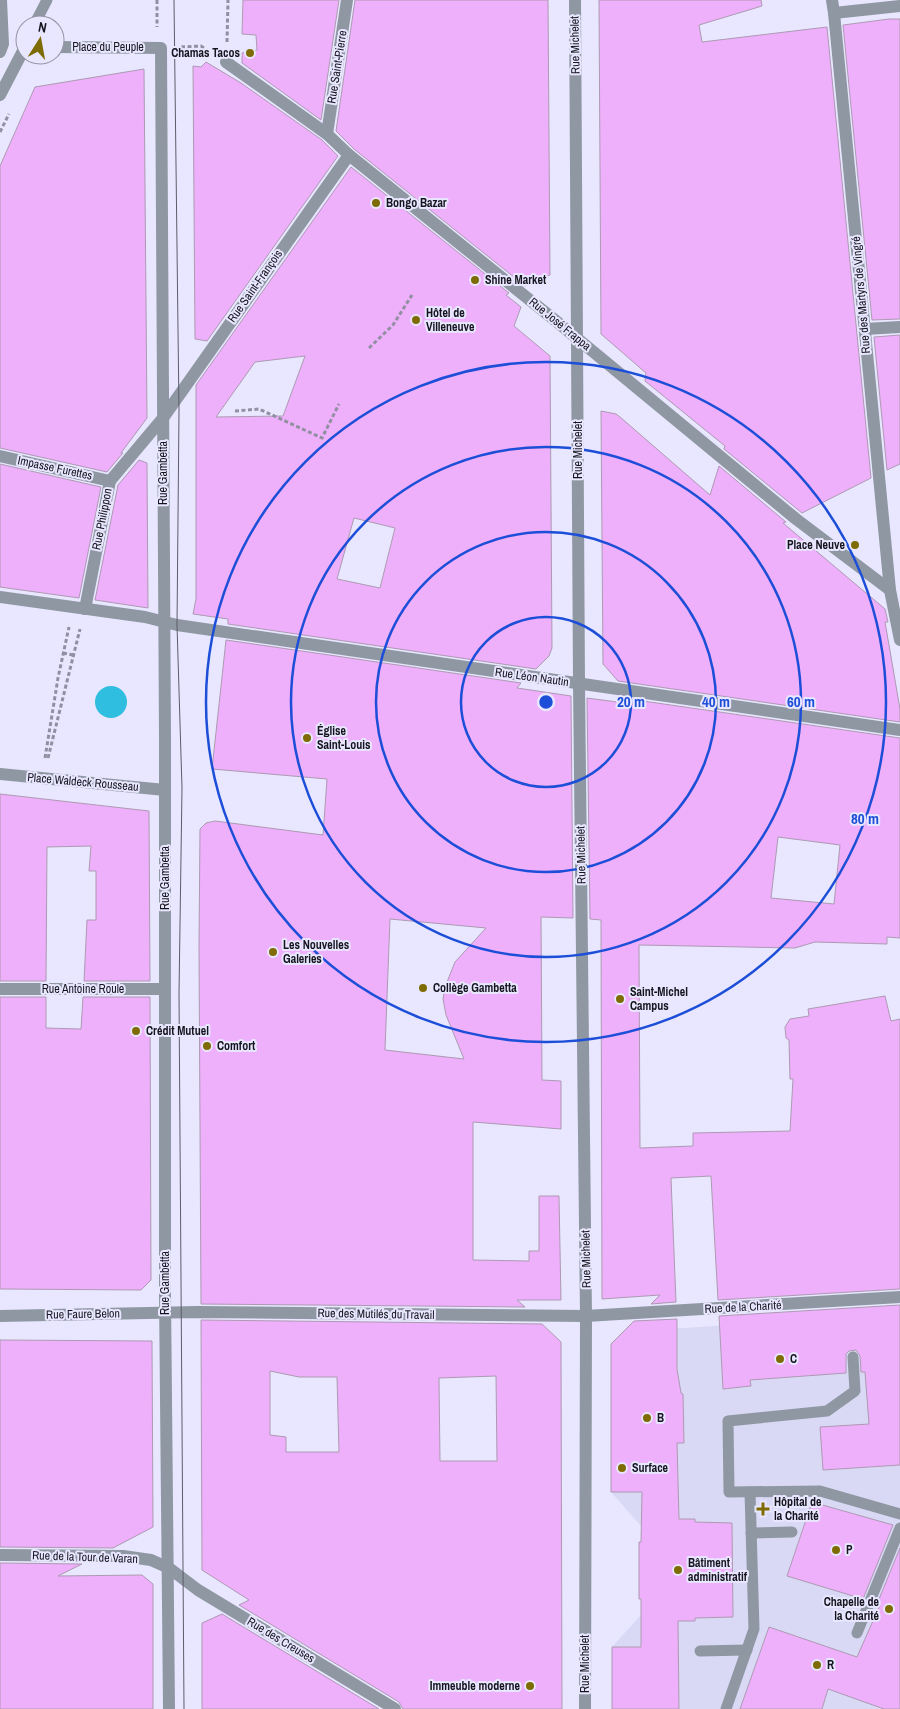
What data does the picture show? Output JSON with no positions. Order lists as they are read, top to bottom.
{
  "streets": {
    "street": [
      "Rue Michelet",
      "Place du Peuple",
      "Rue Saint-Pierre",
      "Rue Saint-François",
      "Rue des Martyrs de Vingré",
      "Rue José Frappa",
      "Impasse Furettes",
      "Rue Gambetta",
      "Rue Philippon",
      "Rue Léon Nautin",
      "Place Waldeck Rousseau",
      "Rue Antoine Roule",
      "Rue de la Charité",
      "Rue Faure Belon",
      "Rue des Mutilés du Travail",
      "Rue de la Tour de Varan",
      "Rue des Creuses"
    ]
  },
  "crossings": [
    ["Rue Michelet", "Rue José Frappa"],
    ["Rue Michelet", "Rue Léon Nautin"],
    ["Rue Michelet", "Rue de la Charité"],
    ["Rue Michelet", "Rue des Mutilés du Travail"],
    ["Place du Peuple", "Rue Gambetta"],
    ["Rue Saint-Pierre", "Rue José Frappa"],
    ["Rue Saint-François", "Rue José Frappa"],
    ["Rue Saint-François", "Rue Gambetta"],
    ["Rue Saint-François", "Rue Philippon"],
    ["Rue des Martyrs de Vingré", "Rue José Frappa"],
    ["Impasse Furettes", "Rue Philippon"],
    ["Rue Gambetta", "Rue Philippon"],
    ["Rue Gambetta", "Rue Léon Nautin"],
    ["Rue Gambetta", "Place Waldeck Rousseau"],
    ["Rue Gambetta", "Rue Antoine Roule"],
    ["Rue Gambetta", "Rue Faure Belon"],
    ["Rue Gambetta", "Rue des Mutilés du Travail"],
    ["Rue Gambetta", "Rue de la Tour de Varan"],
    ["Rue Gambetta", "Rue des Creuses"],
    ["Rue de la Charité", "Rue des Mutilés du Travail"],
    ["Rue Faure Belon", "Rue des Mutilés du Travail"],
    ["Rue de la Tour de Varan", "Rue des Creuses"]
  ],
  "places": {
    "other": [
      "Chamas Tacos",
      "Bongo Bazar",
      "Shine Market",
      "Hôtel de Villeneuve",
      "Place Neuve",
      "Église Saint-Louis",
      "Les Nouvelles Galeries",
      "Collège Gambetta",
      "Saint-Michel Campus",
      "Crédit Mutuel",
      "Comfort",
      "C",
      "B",
      "Surface",
      "P",
      "Bâtiment administratif",
      "Chapelle de la Charité",
      "R",
      "Immeuble moderne"
    ],
    "health": ["Hôpital de la Charité"]
  },
  "north": "top",
  "rings": [
    "20 m",
    "40 m",
    "60 m",
    "80 m"
  ]
}
